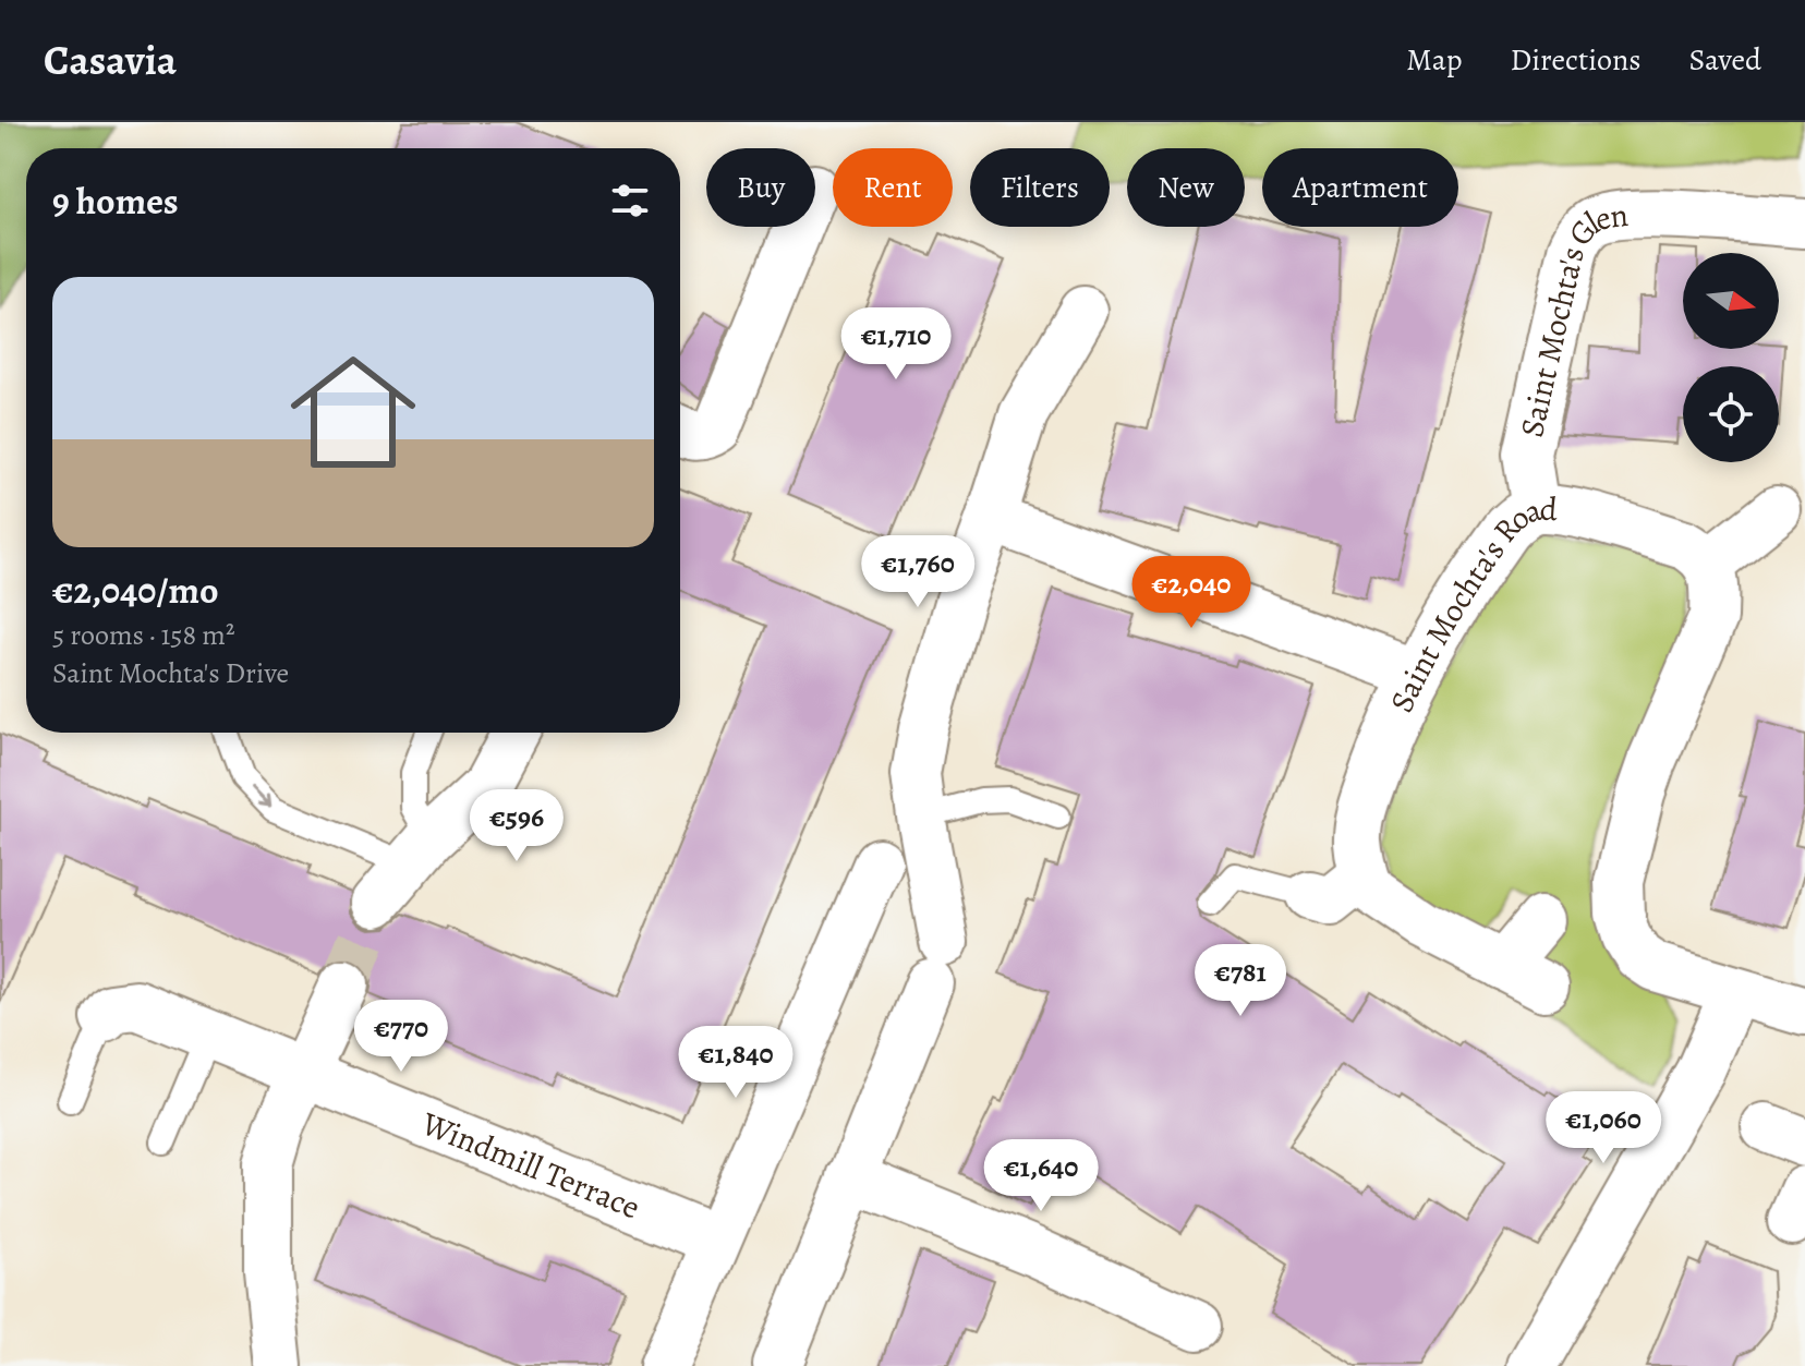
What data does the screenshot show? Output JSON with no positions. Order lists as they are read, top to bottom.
{
  "streets": {
    "street": ["Saint Mochta's Glen", "Saint Mochta's Road", "Windmill Terrace"]
  },
  "crossings": [
    ["Saint Mochta's Glen", "Saint Mochta's Road"]
  ],
  "north": "right",
  "page": {
    "header": "Casavia",
    "nav": ["Map", "Directions", "Saved"],
    "chip": [
      "Buy",
      "Rent",
      "Filters",
      "New",
      "Apartment"
    ],
    "heading": "9 homes",
    "list": [
      {
        "name": "€2,040/mo",
        "note": "5 rooms · 158 m² · Saint Mochta's Drive"
      }
    ],
    "price": [
      "€1,710",
      "€1,760",
      "€2,040",
      "€596",
      "€781",
      "€770",
      "€1,840",
      "€1,060",
      "€1,640"
    ]
  }
}
